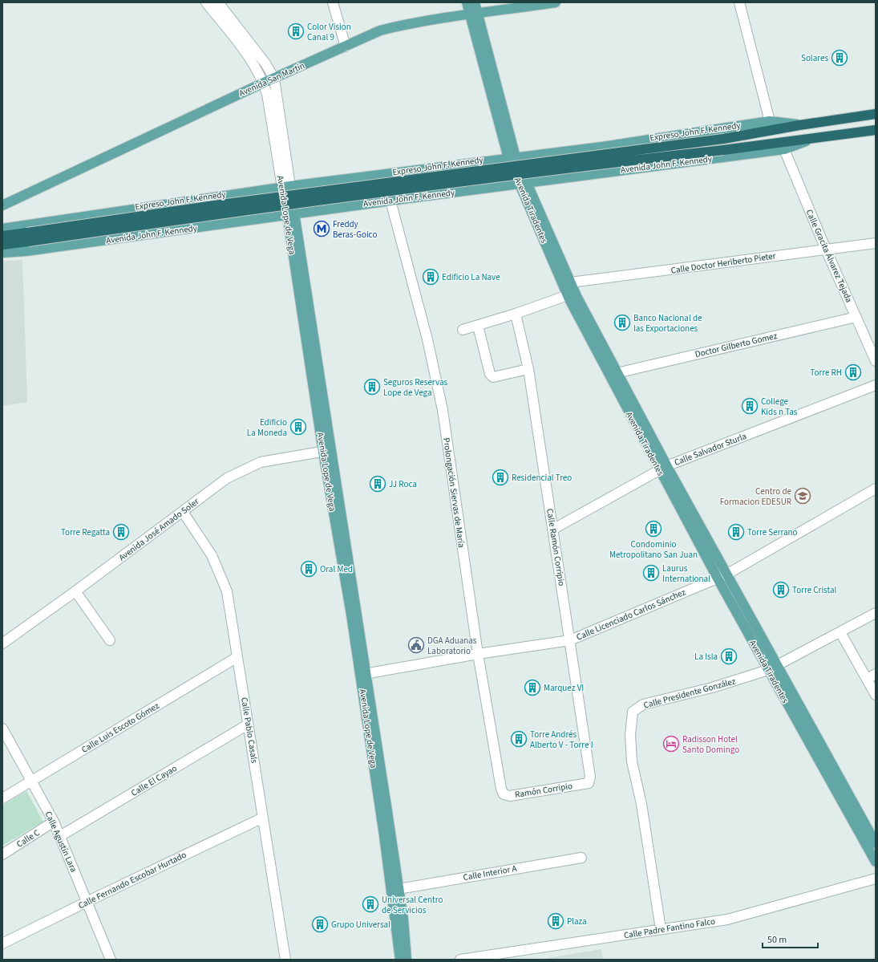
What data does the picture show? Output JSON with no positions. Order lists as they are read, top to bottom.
{
  "streets": {
    "highway": ["Expreso John F. Kennedy"],
    "main road": [
      "Avenida San Martín",
      "Avenida John F. Kennedy",
      "Avenida Tiradentes",
      "Avenida Lope de Vega"
    ],
    "street": [
      "Calle Gracita Álvarez Tejada",
      "Calle Doctor Heriberto Pieter",
      "Doctor Gilberto Gomez",
      "Calle Salvador Sturla",
      "Prolongación Siervas de María",
      "Avenida José Amado Soler",
      "Calle Ramón Corripio",
      "Calle Licenciado Carlos Sánchez",
      "Calle Presidente González",
      "Calle Luis Escoto Gómez",
      "Calle Pablo Casals",
      "Calle El Cayao",
      "Ramón Corripio",
      "Calle C",
      "Calle Agustín Lara",
      "Calle Interior A",
      "Calle Fernando Escobar Hurtado",
      "Calle Padre Fantino Falco"
    ]
  },
  "crossings": [
    ["Avenida San Martín", "Avenida Tiradentes"],
    ["Avenida San Martín", "Avenida Lope de Vega"],
    ["Expreso John F. Kennedy", "Avenida John F. Kennedy"],
    ["Avenida John F. Kennedy", "Avenida Tiradentes"],
    ["Avenida John F. Kennedy", "Avenida Lope de Vega"],
    ["Avenida John F. Kennedy", "Calle Gracita Álvarez Tejada"],
    ["Avenida John F. Kennedy", "Prolongación Siervas de María"],
    ["Avenida Tiradentes", "Calle Doctor Heriberto Pieter"],
    ["Avenida Tiradentes", "Doctor Gilberto Gomez"],
    ["Avenida Tiradentes", "Calle Salvador Sturla"],
    ["Avenida Tiradentes", "Calle Licenciado Carlos Sánchez"],
    ["Avenida Tiradentes", "Calle Presidente González"],
    ["Avenida Lope de Vega", "Avenida José Amado Soler"],
    ["Avenida Lope de Vega", "Calle Licenciado Carlos Sánchez"],
    ["Avenida Lope de Vega", "Calle Interior A"],
    ["Calle Gracita Álvarez Tejada", "Calle Doctor Heriberto Pieter"],
    ["Calle Gracita Álvarez Tejada", "Doctor Gilberto Gomez"],
    ["Calle Salvador Sturla", "Calle Ramón Corripio"],
    ["Prolongación Siervas de María", "Calle Licenciado Carlos Sánchez"],
    ["Prolongación Siervas de María", "Ramón Corripio"],
    ["Avenida José Amado Soler", "Calle Pablo Casals"],
    ["Calle Ramón Corripio", "Calle Licenciado Carlos Sánchez"],
    ["Calle Ramón Corripio", "Ramón Corripio"],
    ["Calle Presidente González", "Calle Padre Fantino Falco"],
    ["Calle Luis Escoto Gómez", "Calle Pablo Casals"],
    ["Calle Luis Escoto Gómez", "Calle Agustín Lara"],
    ["Calle Pablo Casals", "Calle El Cayao"],
    ["Calle Pablo Casals", "Calle Fernando Escobar Hurtado"],
    ["Calle El Cayao", "Calle Agustín Lara"],
    ["Calle C", "Calle Agustín Lara"],
    ["Calle Agustín Lara", "Calle Fernando Escobar Hurtado"]
  ],
  "places": {
    "building": [
      "Color Vision Canal 9",
      "Solares",
      "Edificio La Nave",
      "Banco Nacional de las Exportaciones",
      "Torre RH",
      "Seguros Reservas Lope de Vega",
      "College Kids n Tas",
      "Edificio La Moneda",
      "Residencial Treo",
      "JJ Roca",
      "Condominio Metropolitano San Juan",
      "Torre Regatta",
      "Torre Serrano",
      "Oral Med",
      "Laurus International",
      "Torre Cristal",
      "La Isla",
      "Marquez VI",
      "Torre Andrés Alberto V - Torre I",
      "Universal Centro de Servicios",
      "Plaza",
      "Grupo Universal"
    ],
    "metro station": ["Freddy Beras-Goico"],
    "school or university": ["Centro de Formacion EDESUR"],
    "public building": ["DGA Aduanas Laboratorio"],
    "hotel": ["Radisson Hotel Santo Domingo"]
  },
  "scale_bar": "50 m"
}
